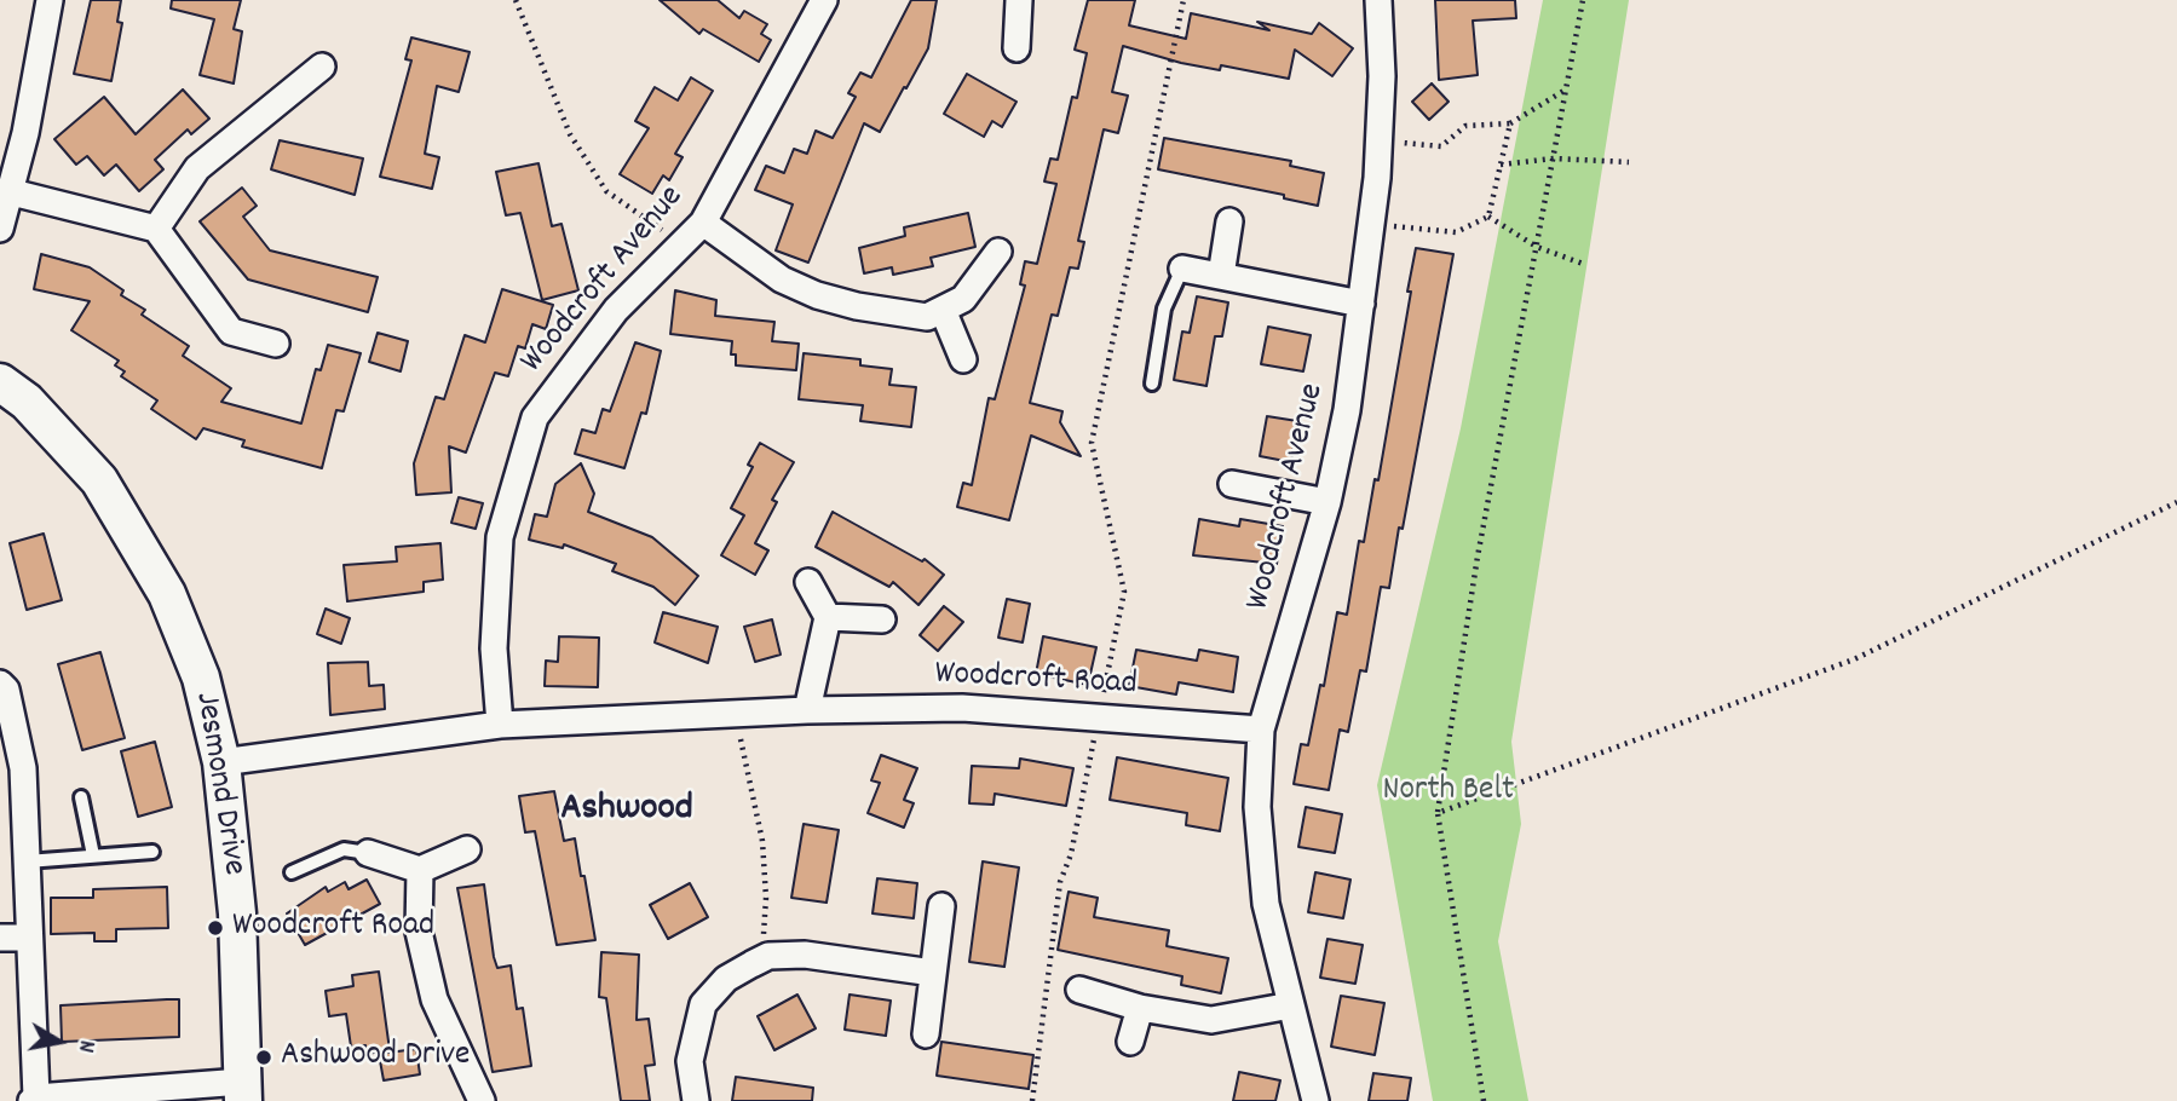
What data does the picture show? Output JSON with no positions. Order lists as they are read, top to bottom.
{
  "streets": {
    "street": ["Woodcroft Avenue", "Woodcroft Road", "Jesmond Drive"]
  },
  "crossings": [
    ["Woodcroft Avenue", "Woodcroft Road"],
    ["Woodcroft Road", "Jesmond Drive"]
  ],
  "districts": ["Ashwood"],
  "parks": ["North Belt"],
  "places": ["Woodcroft Road", "Ashwood Drive"],
  "north": "right"
}
